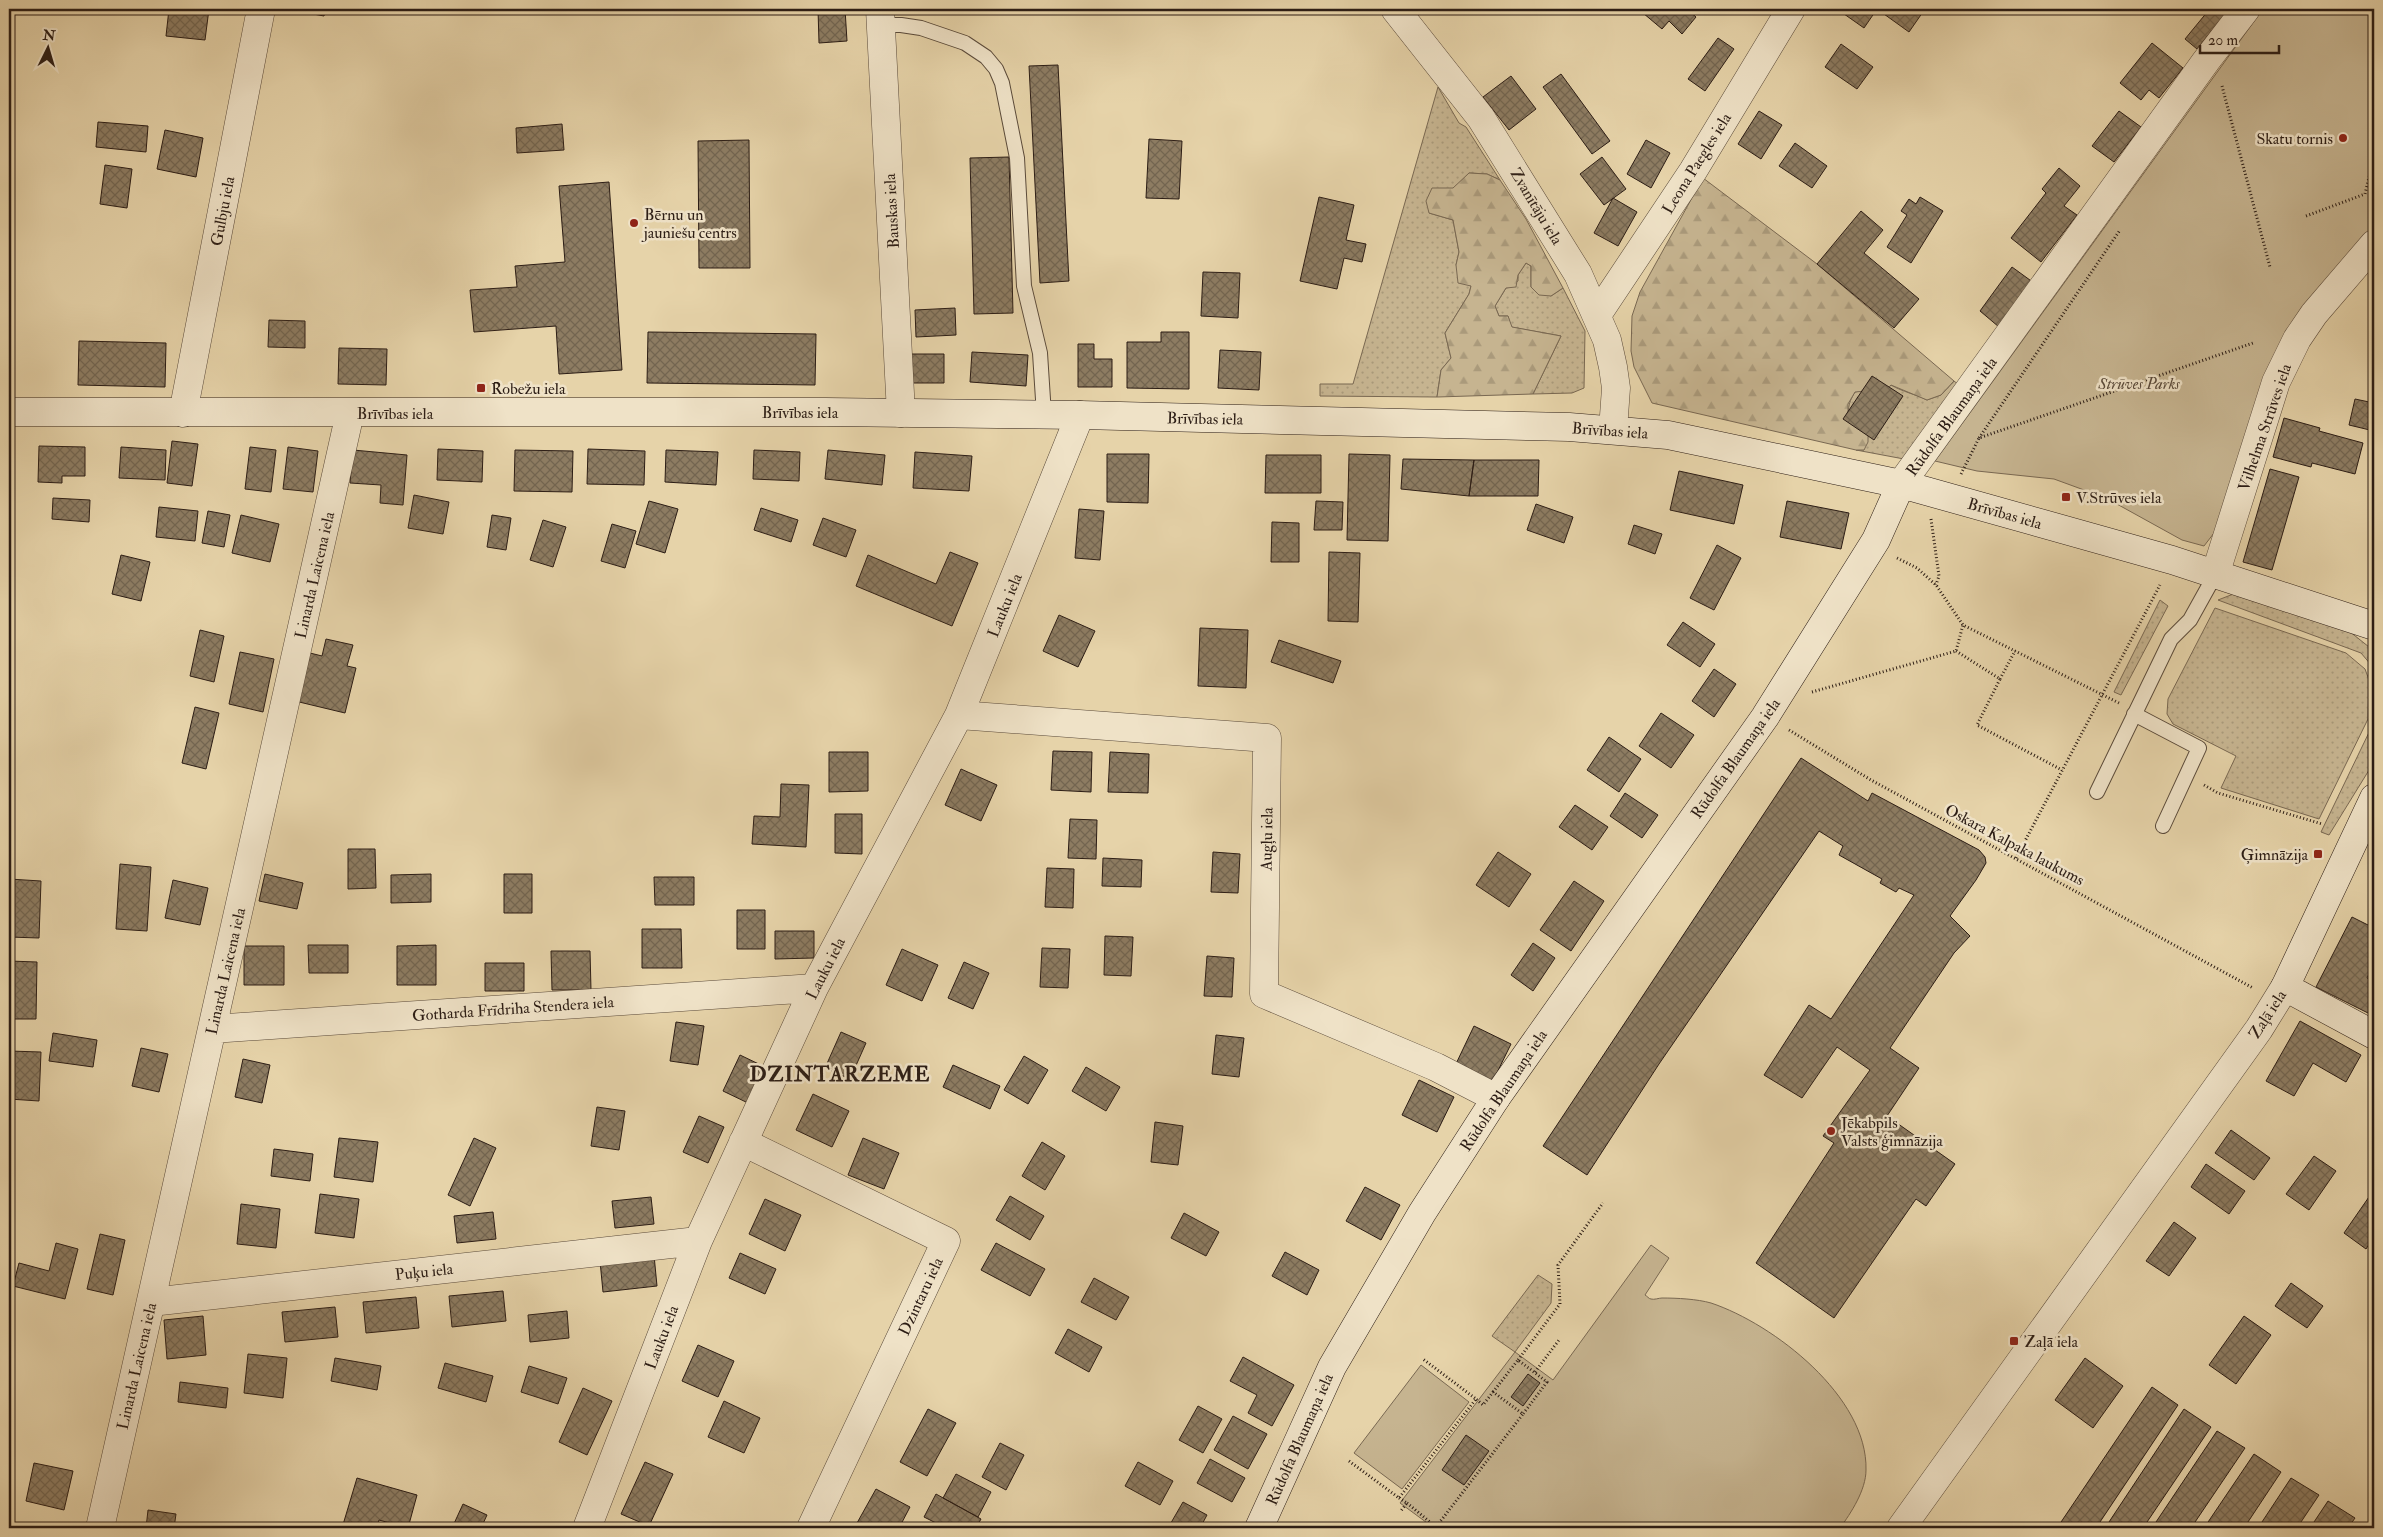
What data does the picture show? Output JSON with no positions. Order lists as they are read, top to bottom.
{
  "streets": {
    "street": [
      "Leona Paegles iela",
      "Zvanītāju iela",
      "Gulbju iela",
      "Bauskas iela",
      "Brīvības iela",
      "Rūdolfa Blaumaņa iela",
      "Vilhelma Strūves iela",
      "Linarda Laicena iela",
      "Lauku iela",
      "Augļu iela",
      "Gotharda Frīdriha Stendera iela",
      "Zaļā iela",
      "Puķu iela",
      "Dzintaru iela"
    ],
    "path": ["Oskara Kalpaka laukums"]
  },
  "crossings": [
    ["Leona Paegles iela", "Zvanītāju iela"],
    ["Zvanītāju iela", "Brīvības iela"],
    ["Gulbju iela", "Brīvības iela"],
    ["Bauskas iela", "Brīvības iela"],
    ["Brīvības iela", "Rūdolfa Blaumaņa iela"],
    ["Brīvības iela", "Vilhelma Strūves iela"],
    ["Brīvības iela", "Linarda Laicena iela"],
    ["Brīvības iela", "Lauku iela"],
    ["Rūdolfa Blaumaņa iela", "Augļu iela"],
    ["Rūdolfa Blaumaņa iela", "Oskara Kalpaka laukums"],
    ["Linarda Laicena iela", "Gotharda Frīdriha Stendera iela"],
    ["Linarda Laicena iela", "Puķu iela"],
    ["Lauku iela", "Augļu iela"],
    ["Lauku iela", "Gotharda Frīdriha Stendera iela"],
    ["Lauku iela", "Puķu iela"],
    ["Lauku iela", "Dzintaru iela"]
  ],
  "districts": ["DZINTARZEME"],
  "parks": ["Strūves Parks"],
  "places": {
    "other": ["Skatu tornis", "Bērnu un jauniešu centrs", "Jēkabpils Valsts ģimnāzija"],
    "transit": [
      "Robežu iela",
      "V.Strūves iela",
      "Ģimnāzija",
      "Zaļā iela"
    ]
  },
  "scale_bar": "20 m",
  "north": "top"
}
